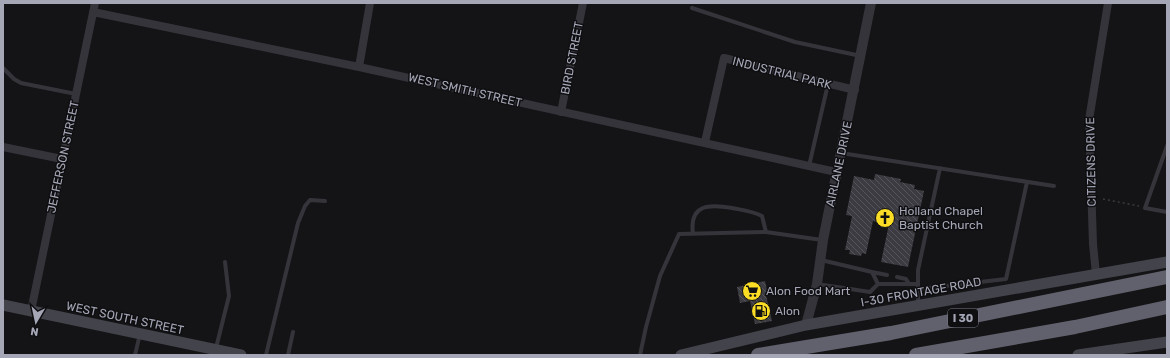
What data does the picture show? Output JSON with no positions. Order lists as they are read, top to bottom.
{
  "streets": {
    "highway": ["I 30"],
    "main road": ["I-30 FRONTAGE ROAD", "WEST SOUTH STREET"],
    "street": [
      "BIRD STREET",
      "INDUSTRIAL PARK",
      "WEST SMITH STREET",
      "JEFFERSON STREET",
      "CITIZENS DRIVE",
      "AIRLANE DRIVE"
    ]
  },
  "crossings": [
    ["BIRD STREET", "WEST SMITH STREET"],
    ["INDUSTRIAL PARK", "WEST SMITH STREET"],
    ["INDUSTRIAL PARK", "AIRLANE DRIVE"],
    ["WEST SMITH STREET", "JEFFERSON STREET"],
    ["WEST SMITH STREET", "AIRLANE DRIVE"],
    ["JEFFERSON STREET", "WEST SOUTH STREET"],
    ["CITIZENS DRIVE", "I-30 FRONTAGE ROAD"],
    ["AIRLANE DRIVE", "I-30 FRONTAGE ROAD"]
  ],
  "places": {
    "church": ["Holland Chapel Baptist Church"],
    "supermarket": ["Alon Food Mart"],
    "fuel station": ["Alon"]
  },
  "north": "bottom"
}
